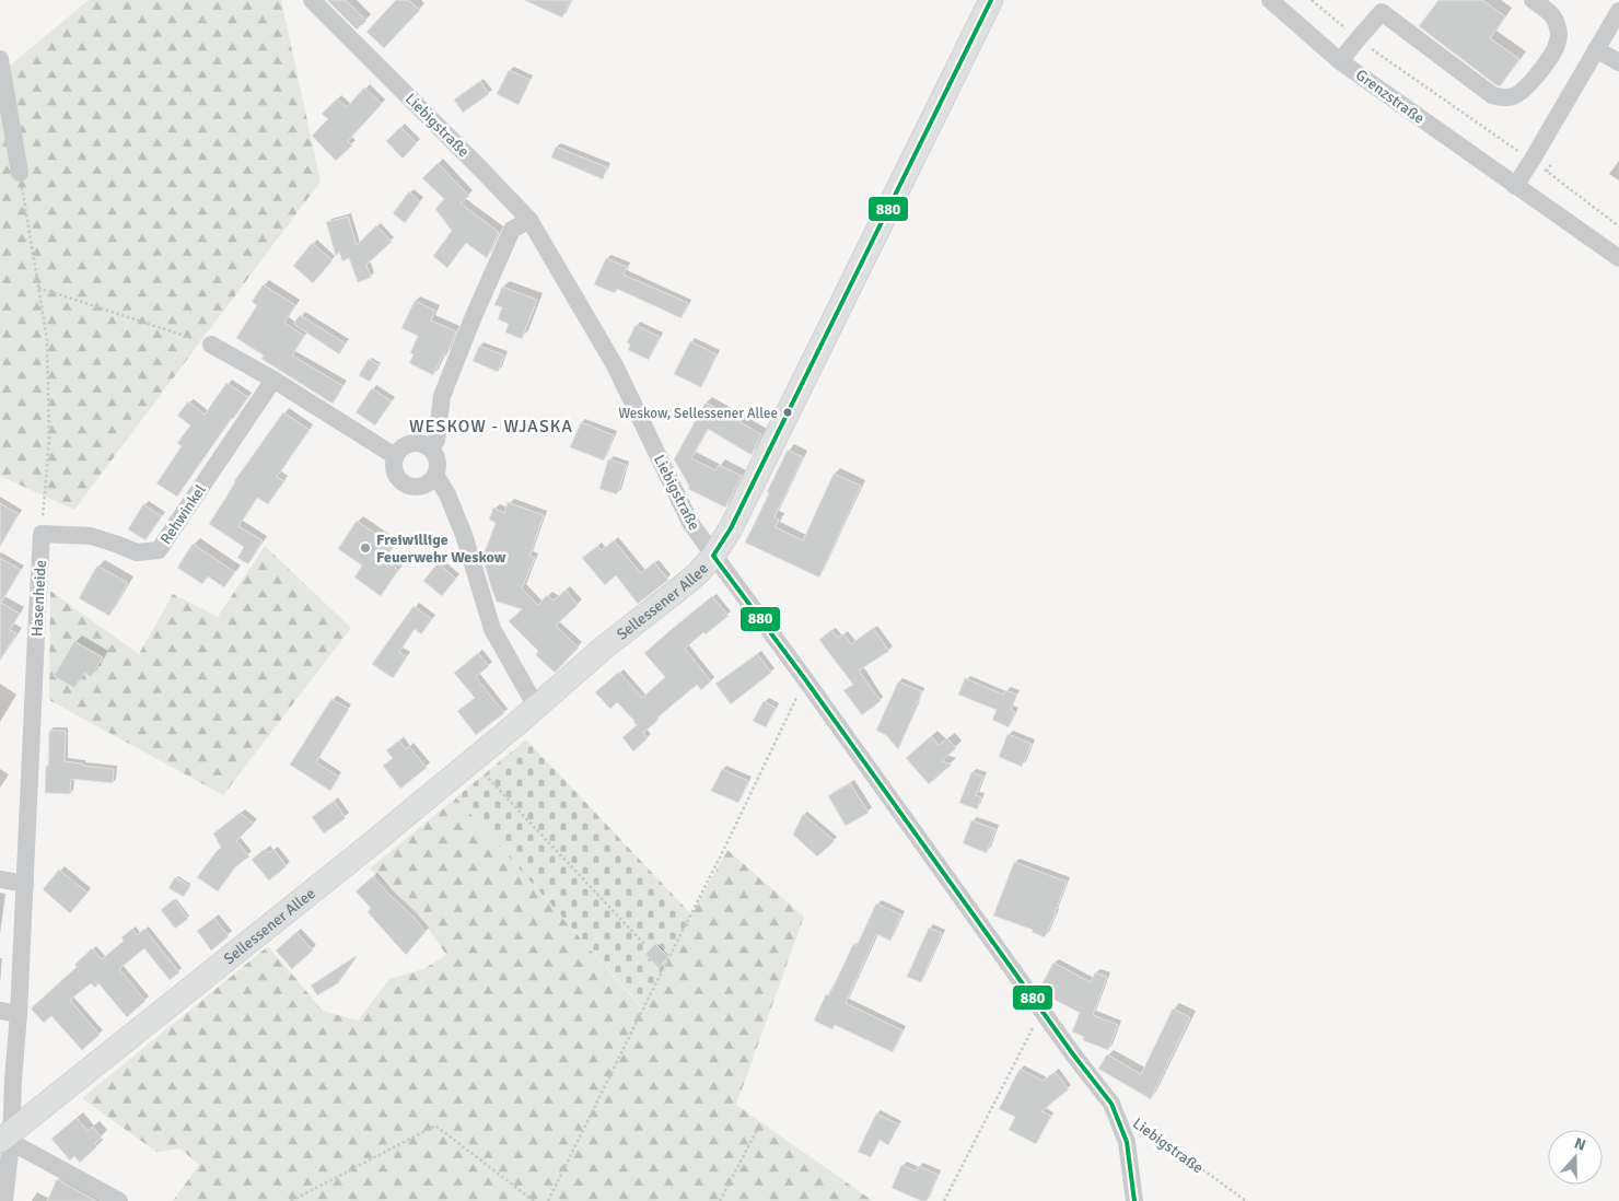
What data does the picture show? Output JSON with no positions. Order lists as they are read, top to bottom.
{
  "streets": {
    "main road": ["Sellessener Allee"],
    "street": [
      "Grenzstraße",
      "Liebigstraße",
      "Rehwinkel",
      "Hasenheide"
    ]
  },
  "crossings": [
    ["Liebigstraße", "Sellessener Allee"],
    ["Rehwinkel", "Hasenheide"],
    ["Hasenheide", "Sellessener Allee"]
  ],
  "districts": ["WESKOW - WJASKA"],
  "places": ["Weskow, Sellessener Allee", "Freiwillige Feuerwehr Weskow"],
  "lines": ["transit line 880"],
  "north": "top"
}
